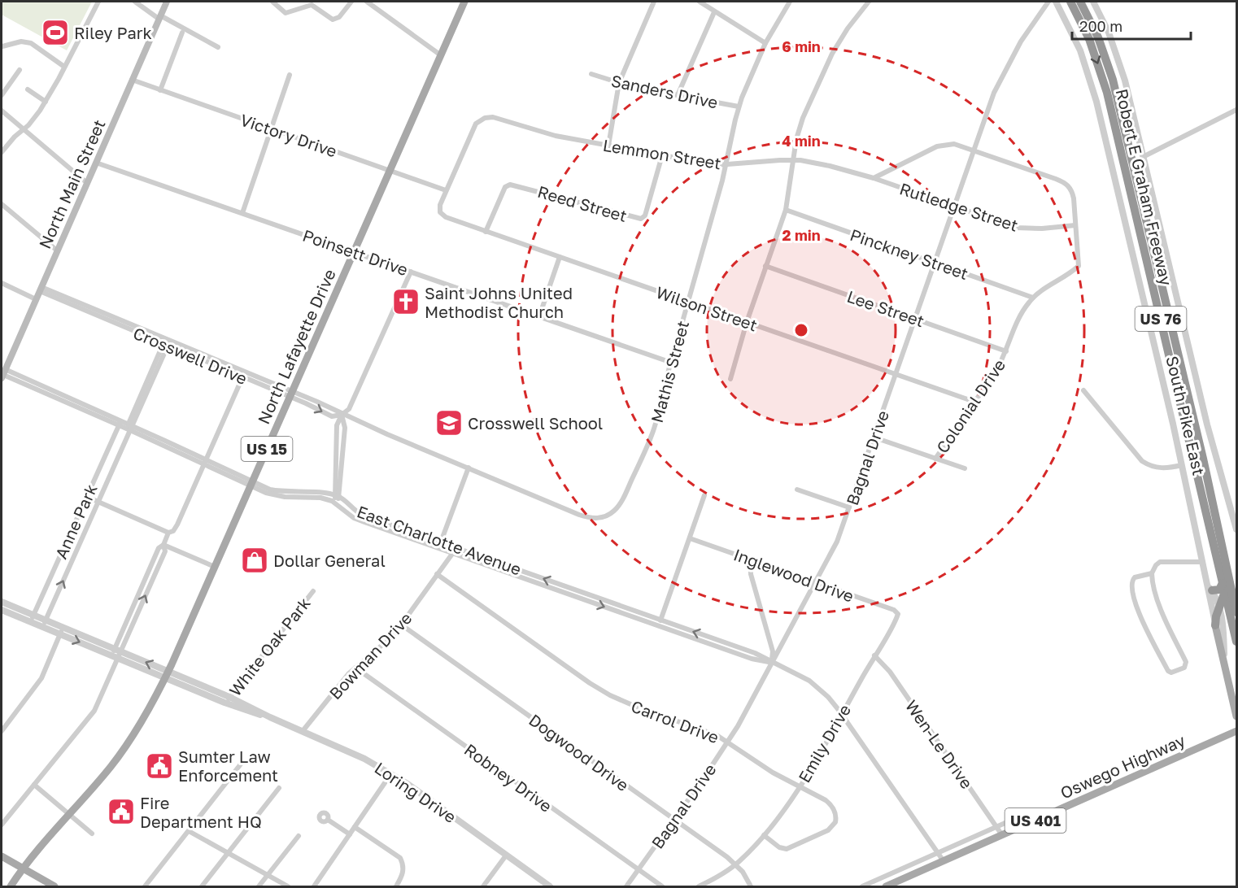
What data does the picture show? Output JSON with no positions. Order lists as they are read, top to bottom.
{
  "streets": {
    "highway": ["Robert E Graham Freeway", "US 76"],
    "main road": [
      "North Main Street",
      "North Lafayette Drive",
      "South Pike East",
      "US 15",
      "Oswego Highway",
      "US 401"
    ],
    "street": [
      "Sanders Drive",
      "Victory Drive",
      "Lemmon Street",
      "Reed Street",
      "Rutledge Street",
      "Poinsett Drive",
      "Pinckney Street",
      "Wilson Street",
      "Lee Street",
      "Crosswell Drive",
      "Mathis Street",
      "Colonial Drive",
      "Bagnal Drive",
      "Anne Park",
      "East Charlotte Avenue",
      "Inglewood Drive",
      "White Oak Park",
      "Bowman Drive",
      "Carrol Drive",
      "Emily Drive",
      "Wen-Le Drive",
      "Dogwood Drive",
      "Robney Drive",
      "Loring Drive"
    ]
  },
  "crossings": [
    ["Sanders Drive", "Mathis Street"],
    ["Victory Drive", "Lemmon Street"],
    ["Victory Drive", "North Main Street"],
    ["Victory Drive", "Wilson Street"],
    ["Victory Drive", "North Lafayette Drive"],
    ["Lemmon Street", "Reed Street"],
    ["Lemmon Street", "Rutledge Street"],
    ["Lemmon Street", "Wilson Street"],
    ["Lemmon Street", "Mathis Street"],
    ["North Main Street", "Poinsett Drive"],
    ["North Main Street", "Crosswell Drive"],
    ["North Main Street", "East Charlotte Avenue"],
    ["Reed Street", "Wilson Street"],
    ["Rutledge Street", "Colonial Drive"],
    ["Rutledge Street", "Bagnal Drive"],
    ["Poinsett Drive", "North Lafayette Drive"],
    ["Poinsett Drive", "Mathis Street"],
    ["Pinckney Street", "Colonial Drive"],
    ["Pinckney Street", "Bagnal Drive"],
    ["Wilson Street", "Mathis Street"],
    ["Wilson Street", "Colonial Drive"],
    ["Wilson Street", "Bagnal Drive"],
    ["Lee Street", "Colonial Drive"],
    ["Lee Street", "Bagnal Drive"],
    ["North Lafayette Drive", "Crosswell Drive"],
    ["North Lafayette Drive", "East Charlotte Avenue"],
    ["North Lafayette Drive", "Loring Drive"],
    ["Crosswell Drive", "Mathis Street"],
    ["Crosswell Drive", "Anne Park"],
    ["Bagnal Drive", "East Charlotte Avenue"],
    ["Bagnal Drive", "Inglewood Drive"],
    ["Bagnal Drive", "Carrol Drive"],
    ["Bagnal Drive", "Dogwood Drive"],
    ["Bagnal Drive", "Robney Drive"],
    ["Anne Park", "East Charlotte Avenue"],
    ["Anne Park", "Loring Drive"],
    ["East Charlotte Avenue", "Bowman Drive"],
    ["East Charlotte Avenue", "Emily Drive"],
    ["East Charlotte Avenue", "Oswego Highway"],
    ["Inglewood Drive", "Emily Drive"],
    ["White Oak Park", "Loring Drive"],
    ["Bowman Drive", "Carrol Drive"],
    ["Bowman Drive", "Dogwood Drive"],
    ["Bowman Drive", "Robney Drive"],
    ["Bowman Drive", "Loring Drive"],
    ["Carrol Drive", "Emily Drive"],
    ["Emily Drive", "Wen-Le Drive"],
    ["Emily Drive", "Dogwood Drive"],
    ["Wen-Le Drive", "Oswego Highway"]
  ],
  "places": {
    "sports": ["Riley Park"],
    "church": ["Saint Johns United Methodist Church"],
    "school or university": ["Crosswell School"],
    "shop": ["Dollar General"],
    "public building": ["Sumter Law Enforcement", "Fire Department HQ"]
  },
  "scale_bar": "200 m",
  "rings": ["6 min", "4 min", "2 min"]
}
